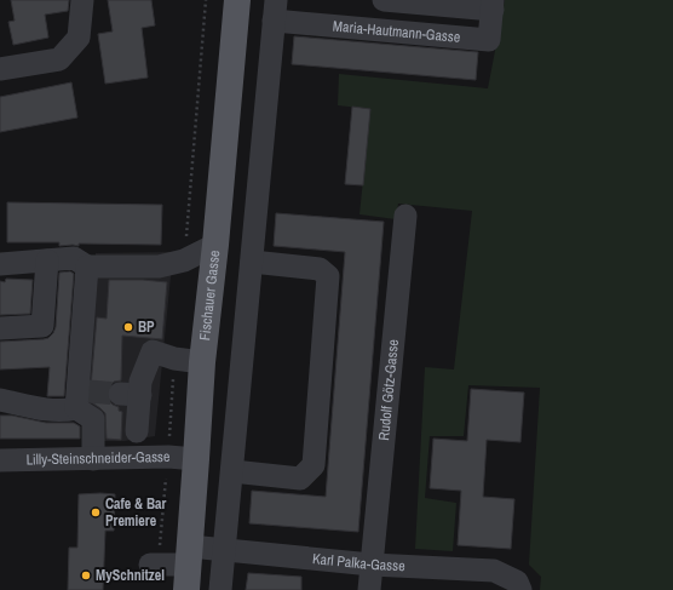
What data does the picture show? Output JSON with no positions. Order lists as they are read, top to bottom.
{
  "streets": {
    "main road": ["Fischauer Gasse"],
    "street": [
      "Maria-Hautmann-Gasse",
      "Rudolf Götz-Gasse",
      "Lilly-Steinschneider-Gasse",
      "Karl Palka-Gasse"
    ]
  },
  "crossings": [
    ["Fischauer Gasse", "Lilly-Steinschneider-Gasse"],
    ["Fischauer Gasse", "Karl Palka-Gasse"],
    ["Rudolf Götz-Gasse", "Karl Palka-Gasse"]
  ],
  "places": ["BP", "Cafe & Bar Premiere", "MySchnitzel"]
}
